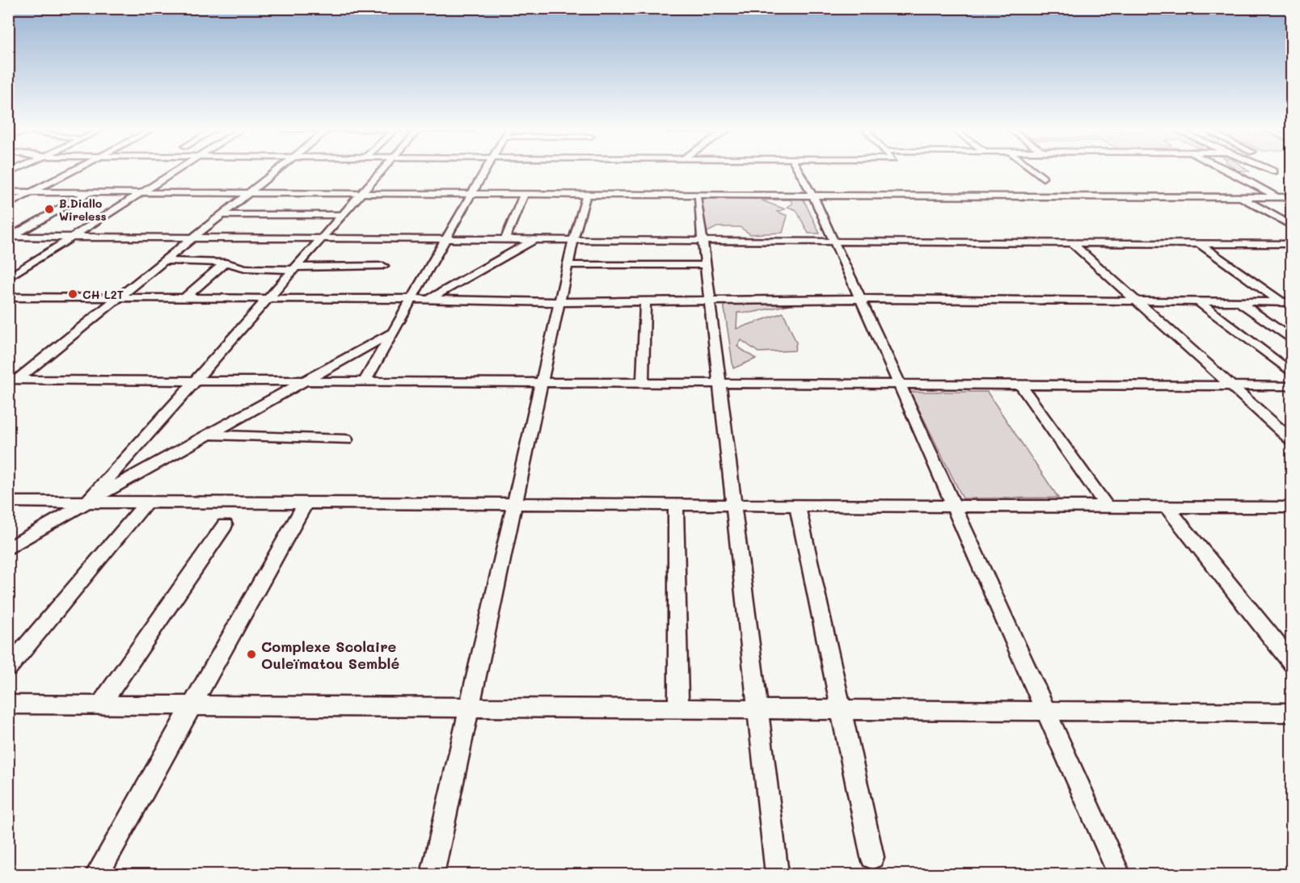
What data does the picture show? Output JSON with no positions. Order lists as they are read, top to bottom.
{
  "places": ["B.Diallo Wireless", "CH L2T", "Complexe Scolaire Ouleïmatou Semblé"]
}
